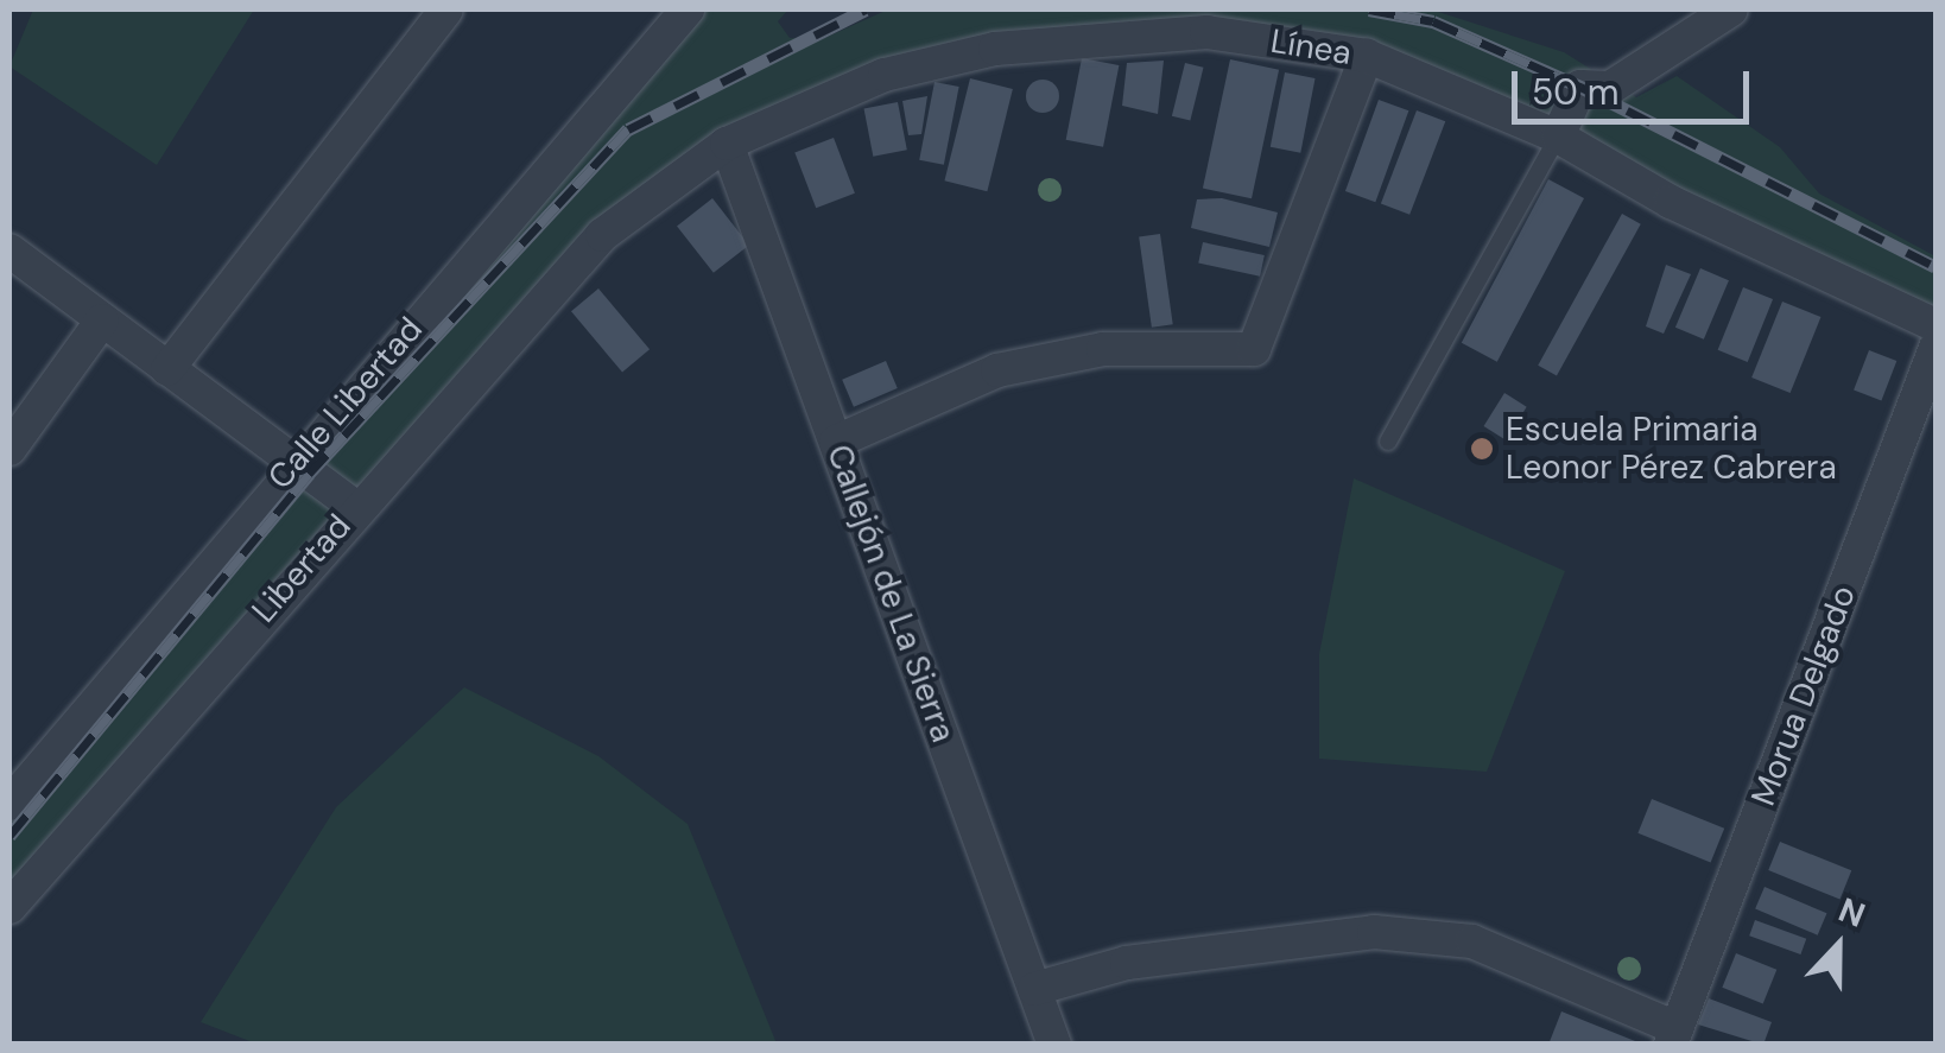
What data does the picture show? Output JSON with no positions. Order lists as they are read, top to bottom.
{
  "streets": {
    "street": [
      "Línea",
      "Calle Libertad",
      "Libertad",
      "Callejón de La Sierra",
      "Morua Delgado"
    ]
  },
  "crossings": [
    ["Línea", "Libertad"],
    ["Línea", "Callejón de La Sierra"]
  ],
  "places": ["Escuela Primaria Leonor Pérez Cabrera"],
  "scale_bar": "50 m",
  "north": "top"
}
